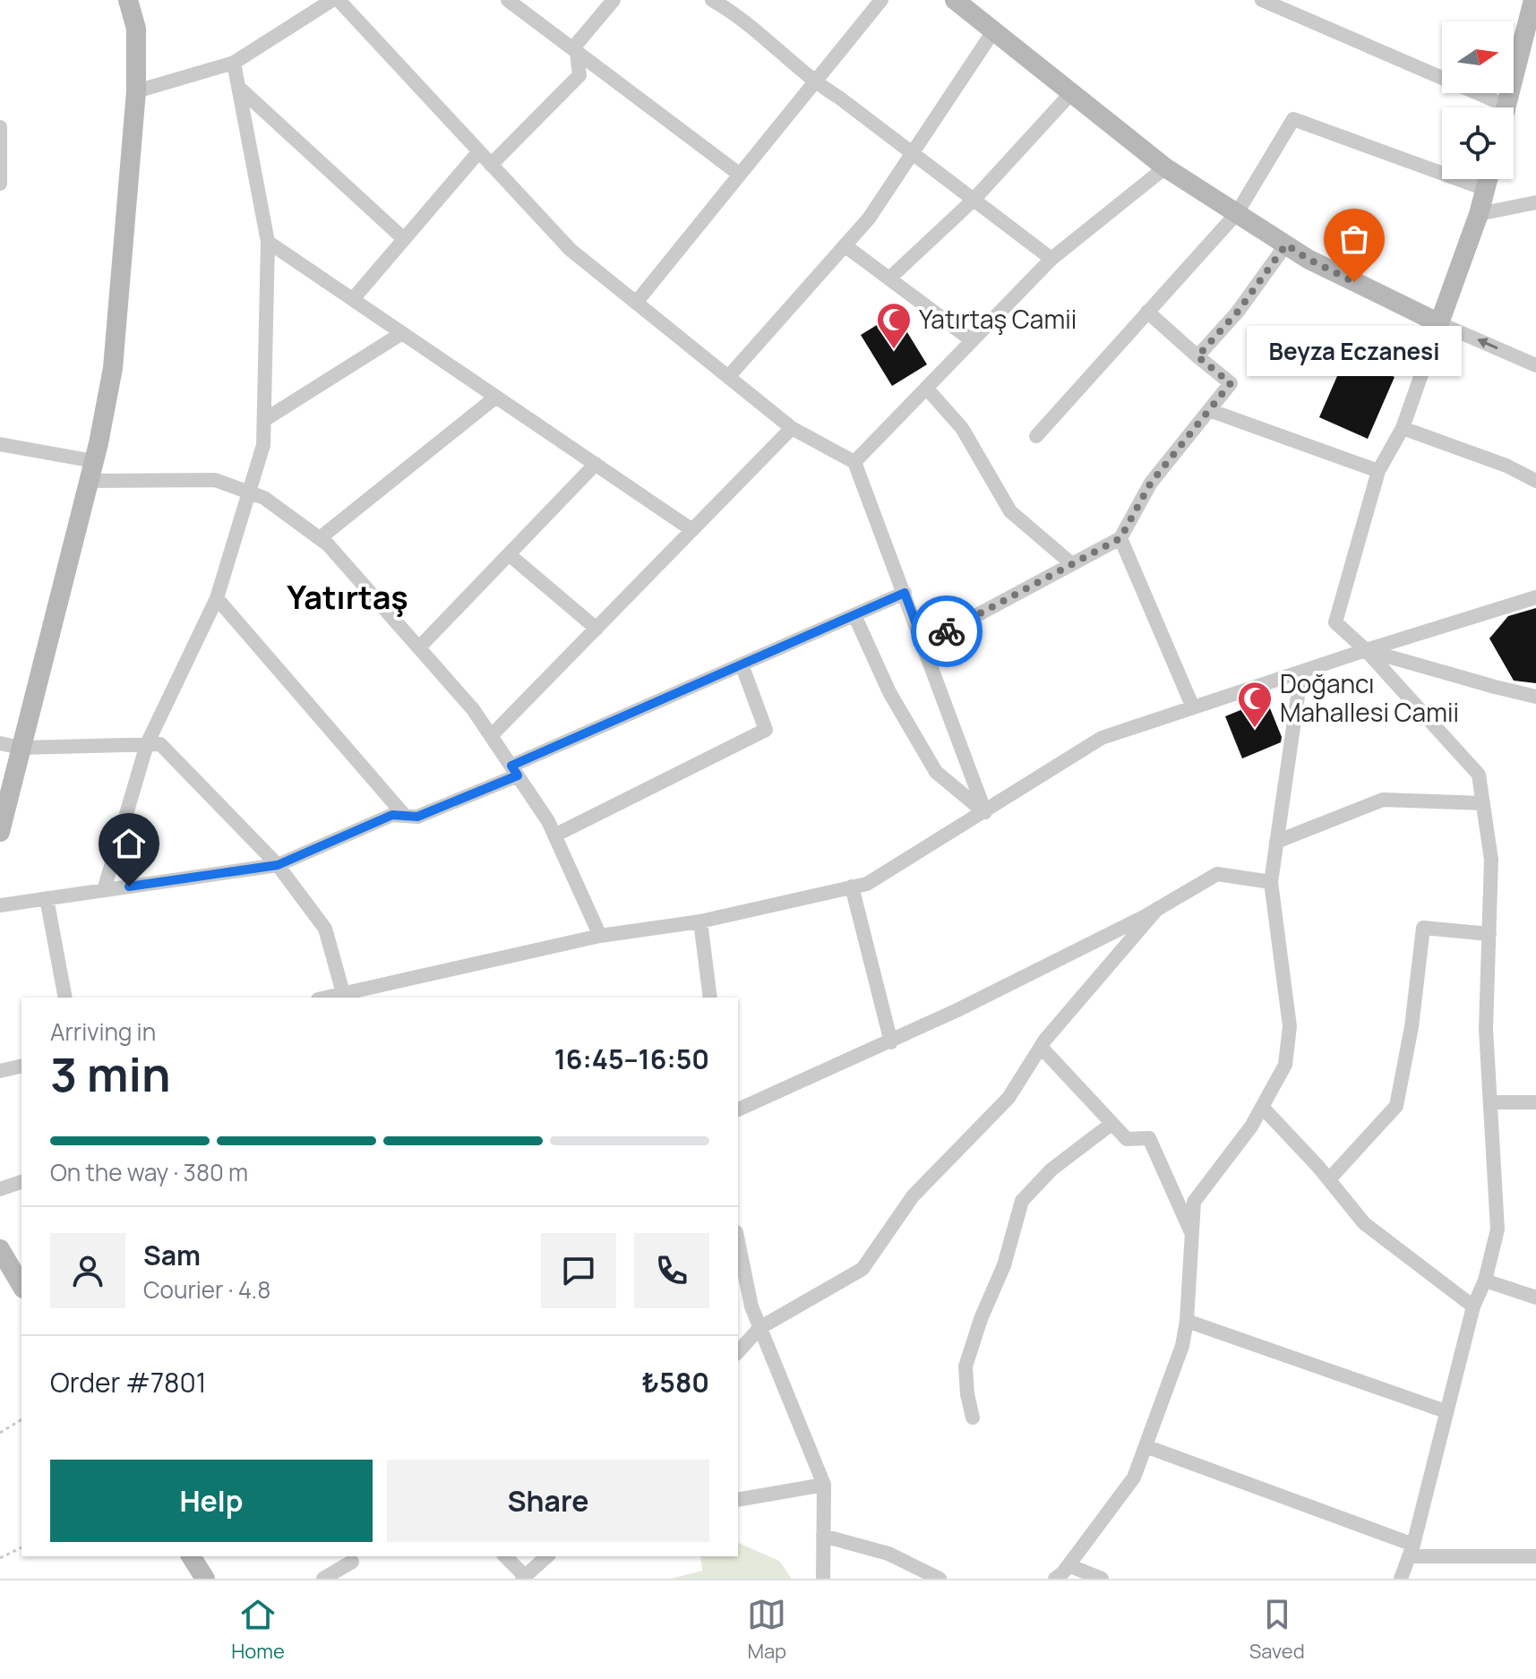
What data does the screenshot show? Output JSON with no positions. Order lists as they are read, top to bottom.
{
  "districts": ["Yatırtaş"],
  "places": {
    "other": ["Beyza Eczanesi"],
    "mosque": ["Yatırtaş Camii", "Doğancı Mahallesi Camii"]
  },
  "north": "right",
  "page": {
    "bubble": "Beyza Eczanesi",
    "heading": ["3 min", "Arriving in", "16:45–16:50"],
    "panel": [
      "Sam",
      "Courier · 4.8",
      "Order #7801",
      "₺580"
    ],
    "bar": "On the way · 380 m",
    "buttons": ["Help", "Share"],
    "tabs": ["Home", "Map", "Saved"]
  }
}
